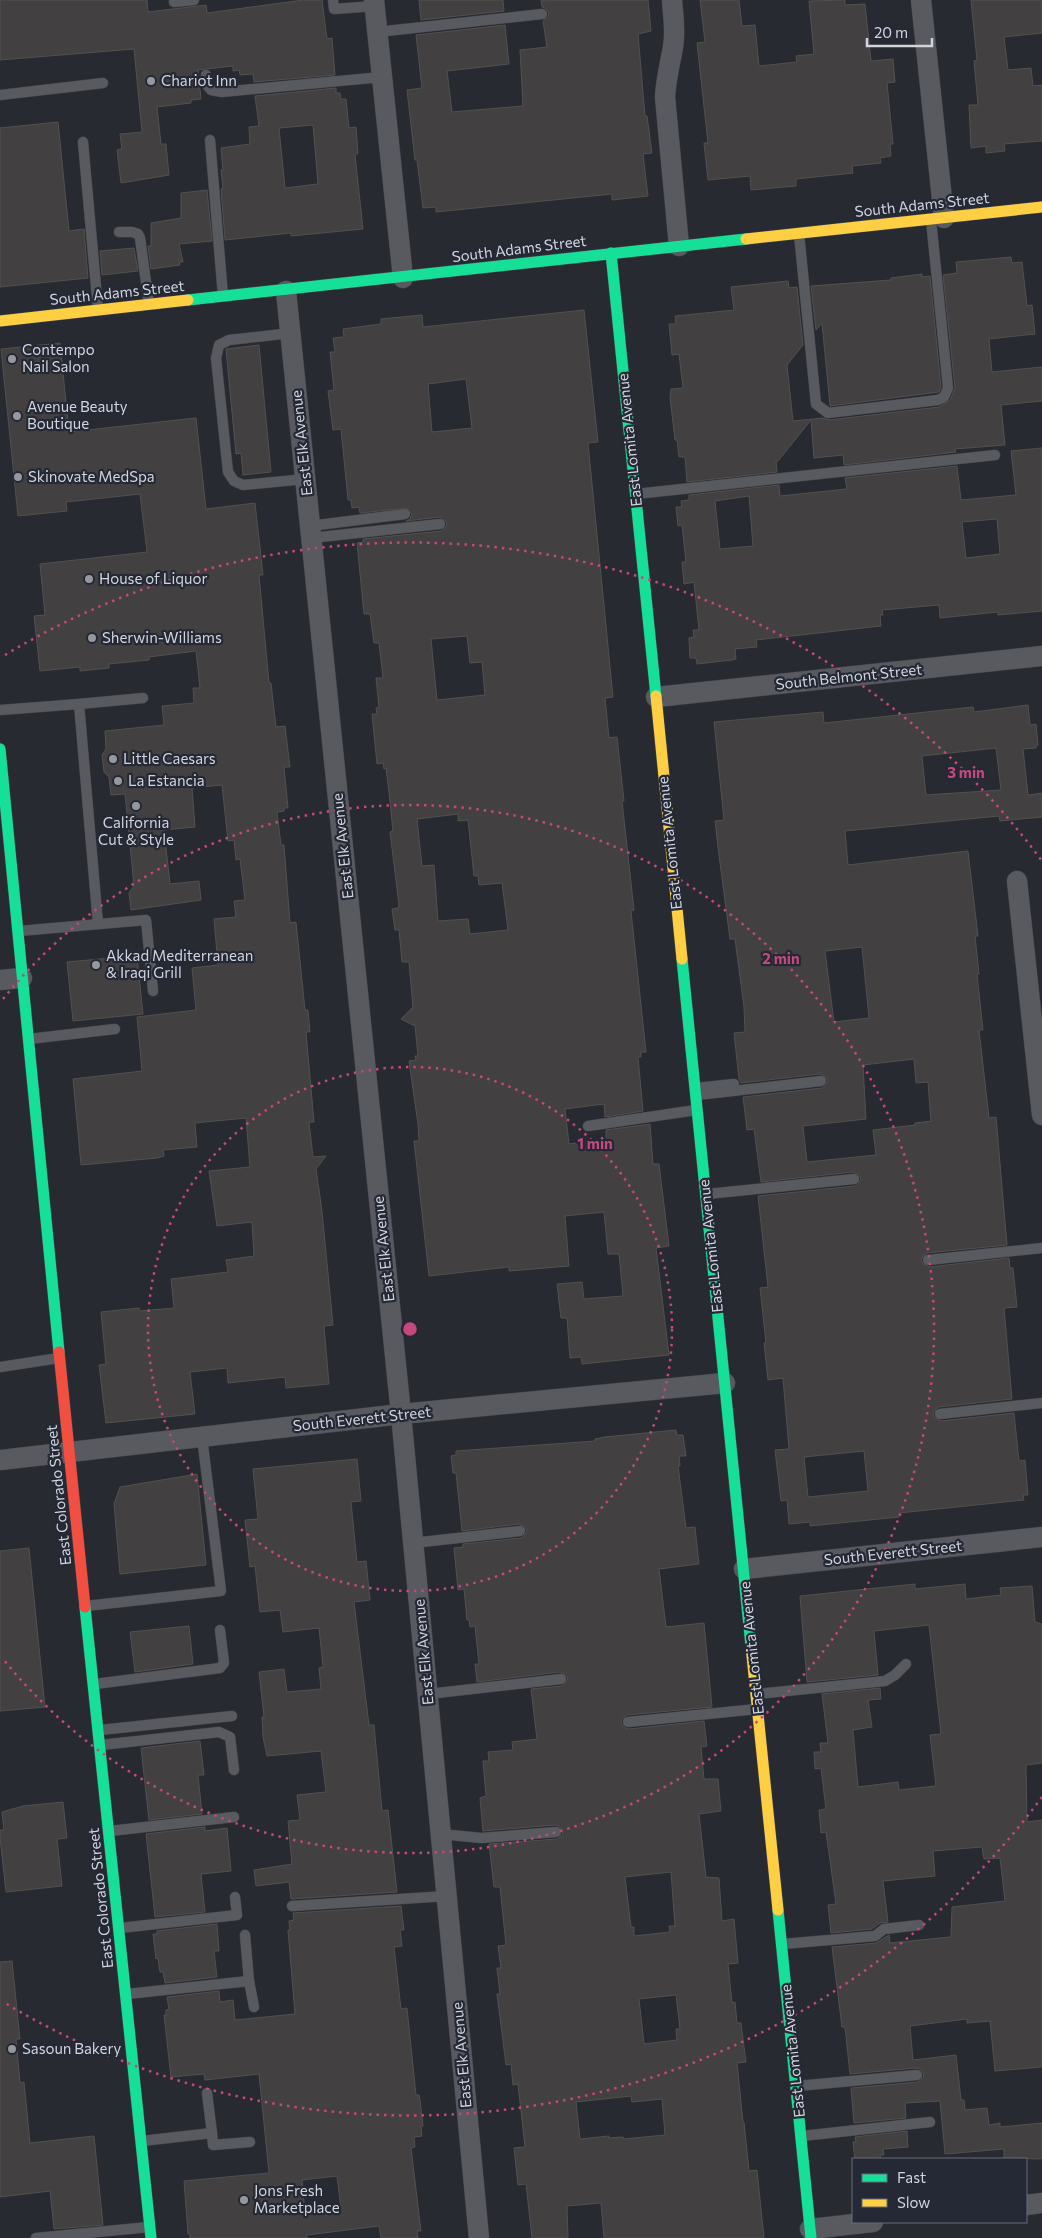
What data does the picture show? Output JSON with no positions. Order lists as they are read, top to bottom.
{
  "streets": {
    "street": [
      "South Adams Street",
      "East Lomita Avenue",
      "East Elk Avenue",
      "South Belmont Street",
      "South Everett Street",
      "East Colorado Street"
    ]
  },
  "crossings": [
    ["South Adams Street", "East Lomita Avenue"],
    ["South Adams Street", "East Elk Avenue"],
    ["East Lomita Avenue", "South Belmont Street"],
    ["East Lomita Avenue", "South Everett Street"],
    ["East Elk Avenue", "South Everett Street"],
    ["South Everett Street", "East Colorado Street"]
  ],
  "places": [
    "Chariot Inn",
    "Contempo Nail Salon",
    "Avenue Beauty Boutique",
    "Skinovate MedSpa",
    "House of Liquor",
    "Sherwin-Williams",
    "Little Caesars",
    "La Estancia",
    "California Cut & Style",
    "Akkad Mediterranean & Iraqi Grill",
    "Sasoun Bakery",
    "Jons Fresh Marketplace"
  ],
  "legend": ["Fast", "Slow"],
  "scale_bar": "20 m",
  "rings": ["3 min", "2 min", "1 min"]
}
